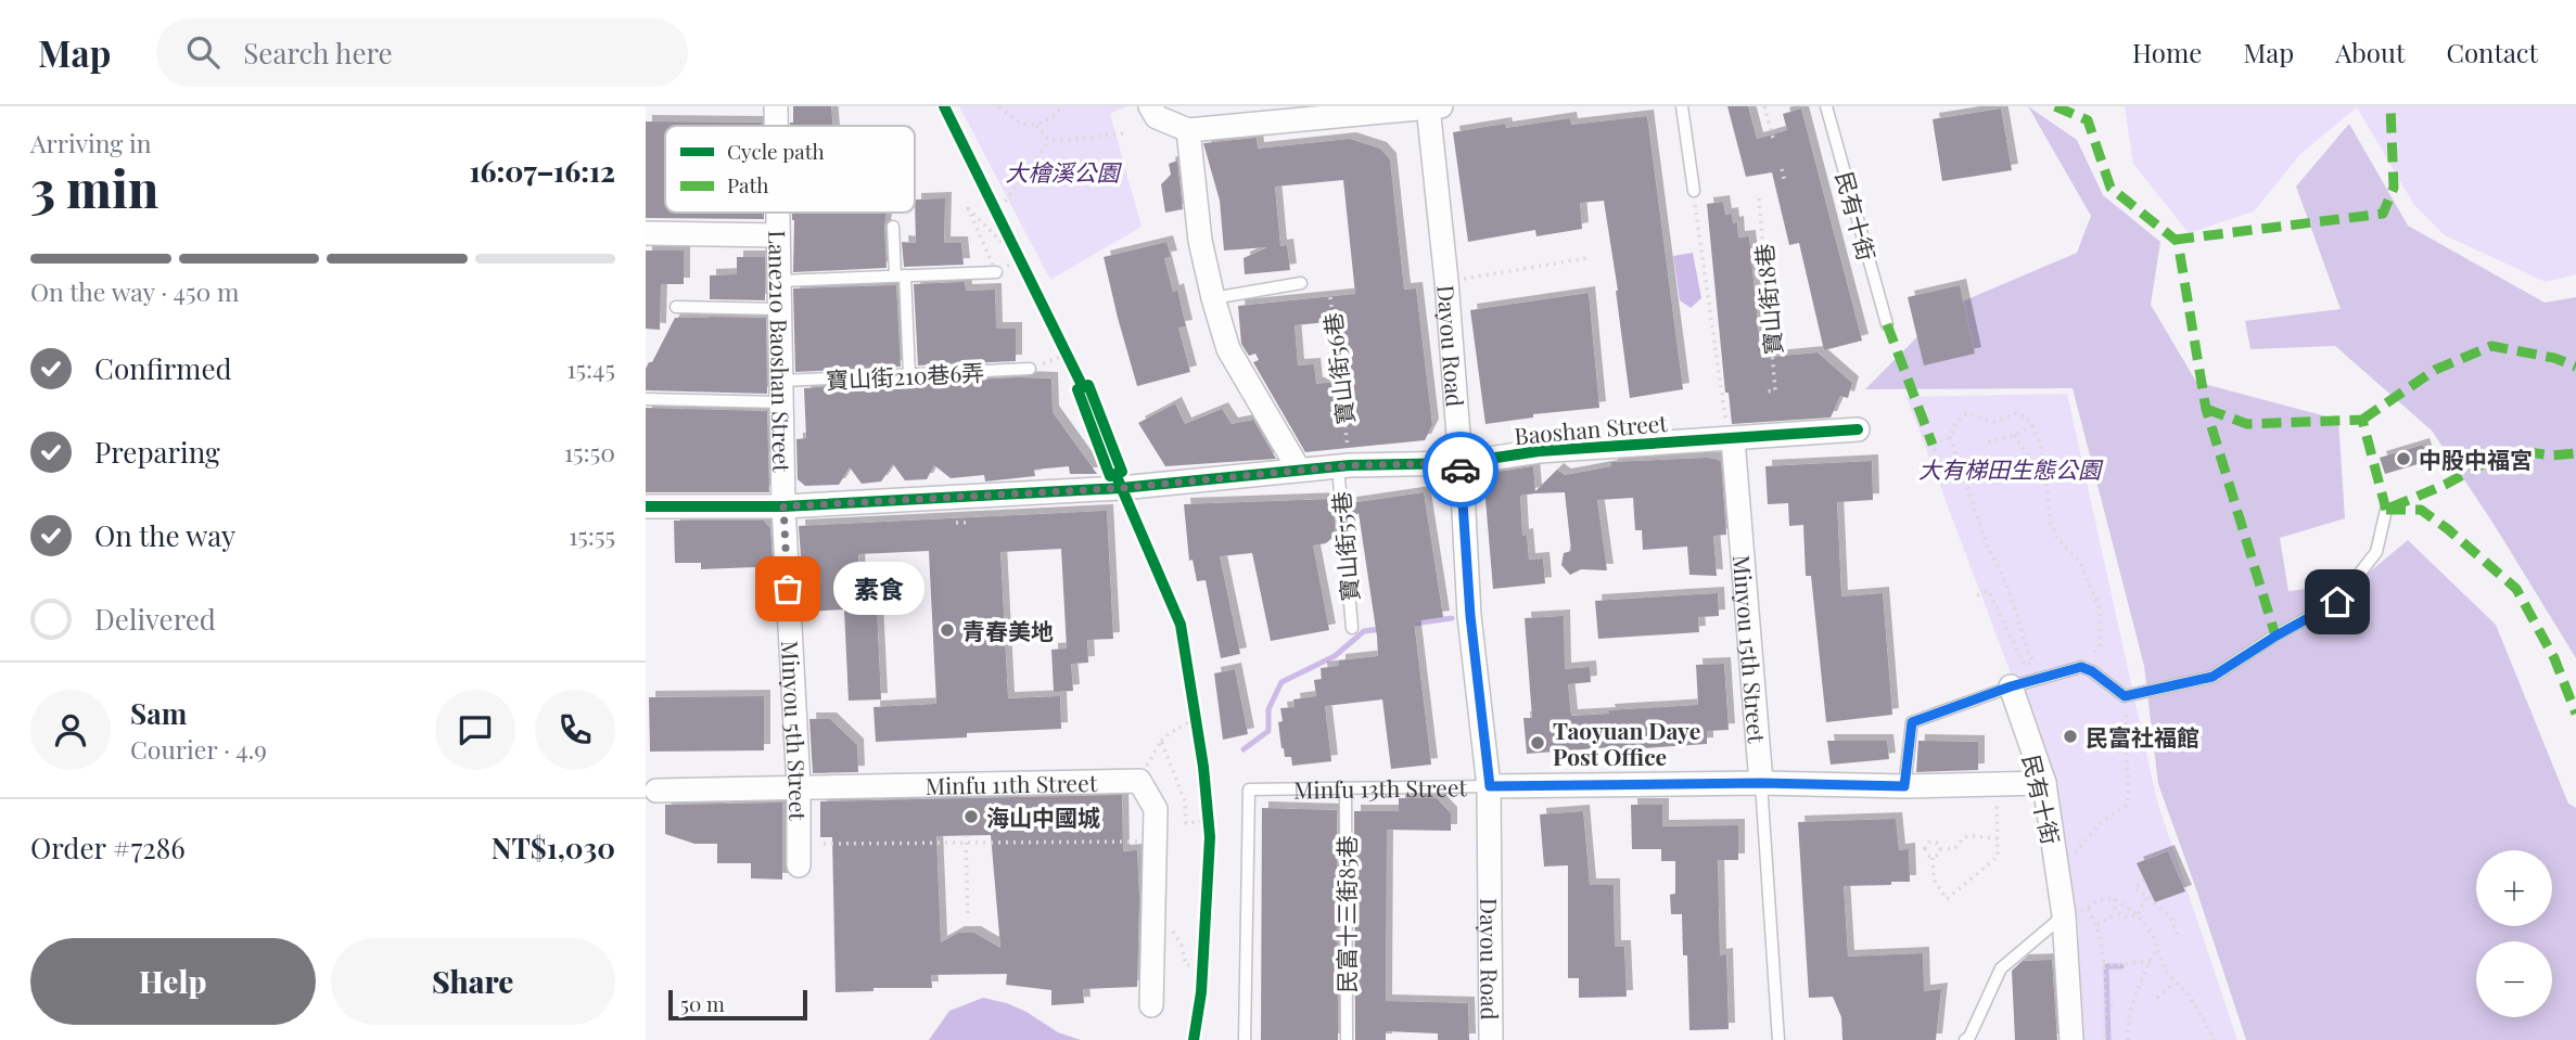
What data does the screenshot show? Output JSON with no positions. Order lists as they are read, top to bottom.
{
  "streets": {
    "street": [
      "民有十街",
      "Dayou Road",
      "Lane210 Baoshan Street",
      "Baoshan Street",
      "Minyou 15th Street",
      "Minyou 5th Street",
      "Minfu 11th Street",
      "Minfu 13th Street"
    ],
    "lane": ["寶山街210巷6弄", "寶山街55巷", "民富十三街85巷"],
    "path": ["寶山街18巷", "寶山街56巷"]
  },
  "crossings": [
    ["民有十街", "Minfu 13th Street"],
    ["Dayou Road", "Baoshan Street"],
    ["Dayou Road", "Minfu 13th Street"],
    ["Lane210 Baoshan Street", "寶山街210巷6弄"],
    ["Lane210 Baoshan Street", "Baoshan Street"],
    ["Lane210 Baoshan Street", "Minyou 5th Street"],
    ["Baoshan Street", "寶山街55巷"],
    ["Baoshan Street", "Minyou 15th Street"],
    ["Baoshan Street", "Minyou 5th Street"],
    ["Minyou 15th Street", "Minfu 13th Street"],
    ["Minyou 5th Street", "Minfu 11th Street"],
    ["Minfu 13th Street", "民富十三街85巷"]
  ],
  "parks": ["大檜溪公園", "大有梯田生態公園"],
  "places": [
    "中股中福宮",
    "素食",
    "青春美地",
    "民富社福館",
    "Taoyuan Daye Post Office",
    "海山中國城"
  ],
  "legend": ["Cycle path", "Path"],
  "scale_bar": "50 m",
  "page": {
    "header": "Map",
    "search": "Search here",
    "nav": [
      "Home",
      "Map",
      "About",
      "Contact"
    ],
    "heading": ["3 min", "Arriving in", "16:07–16:12"],
    "panel": [
      "Sam",
      "Courier · 4.9",
      "Order #7286",
      "NT$1,030"
    ],
    "bar": "On the way · 450 m",
    "list": [
      ["Confirmed", "15:45"],
      ["Preparing", "15:50"],
      ["On the way", "15:55"],
      "Delivered"
    ],
    "bubble": "素食",
    "map_buttons": ["+", "−"],
    "buttons": ["Help", "Share"],
    "scale": "50 m"
  }
}
